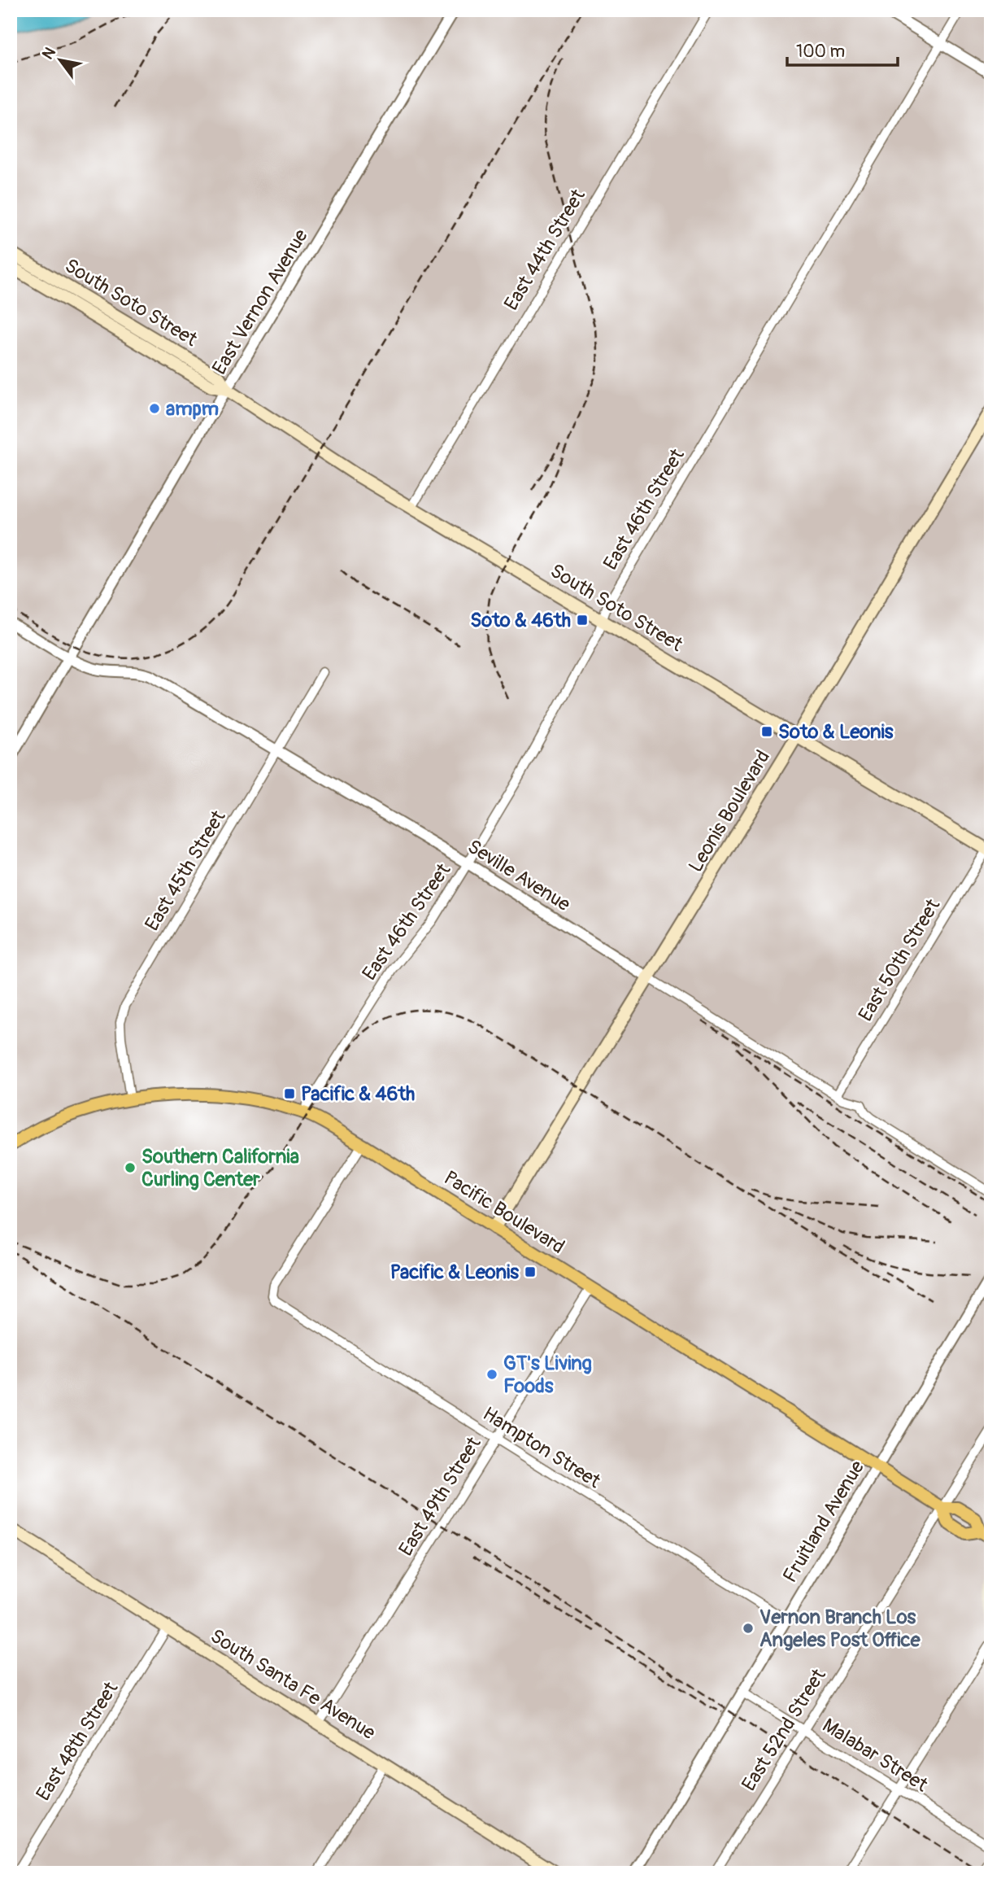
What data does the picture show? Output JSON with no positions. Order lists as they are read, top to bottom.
{
  "streets": {
    "main road": [
      "South Soto Street",
      "Leonis Boulevard",
      "Pacific Boulevard",
      "South Santa Fe Avenue"
    ],
    "street": [
      "East 44th Street",
      "East Vernon Avenue",
      "East 46th Street",
      "East 45th Street",
      "Seville Avenue",
      "East 50th Street",
      "Hampton Street",
      "East 49th Street",
      "Fruitland Avenue",
      "East 52nd Street",
      "East 48th Street",
      "Malabar Street"
    ]
  },
  "crossings": [
    ["East 44th Street", "South Soto Street"],
    ["East Vernon Avenue", "South Soto Street"],
    ["East Vernon Avenue", "Seville Avenue"],
    ["South Soto Street", "East 46th Street"],
    ["South Soto Street", "Leonis Boulevard"],
    ["South Soto Street", "East 50th Street"],
    ["East 46th Street", "Seville Avenue"],
    ["East 46th Street", "Pacific Boulevard"],
    ["Leonis Boulevard", "Seville Avenue"],
    ["Leonis Boulevard", "Pacific Boulevard"],
    ["East 45th Street", "Seville Avenue"],
    ["East 45th Street", "Pacific Boulevard"],
    ["Seville Avenue", "East 50th Street"],
    ["Pacific Boulevard", "Hampton Street"],
    ["Pacific Boulevard", "East 49th Street"],
    ["Pacific Boulevard", "Fruitland Avenue"],
    ["Pacific Boulevard", "East 52nd Street"],
    ["Hampton Street", "East 49th Street"],
    ["Hampton Street", "Fruitland Avenue"],
    ["East 49th Street", "South Santa Fe Avenue"],
    ["Fruitland Avenue", "Malabar Street"],
    ["South Santa Fe Avenue", "East 48th Street"],
    ["East 52nd Street", "Malabar Street"]
  ],
  "places": {
    "other": [
      "ampm",
      "Southern California Curling Center",
      "GT's Living Foods",
      "Vernon Branch Los Angeles Post Office"
    ],
    "transit": [
      "Soto & 46th",
      "Soto & Leonis",
      "Pacific & 46th",
      "Pacific & Leonis"
    ]
  },
  "scale_bar": "100 m",
  "north": "top left"
}
